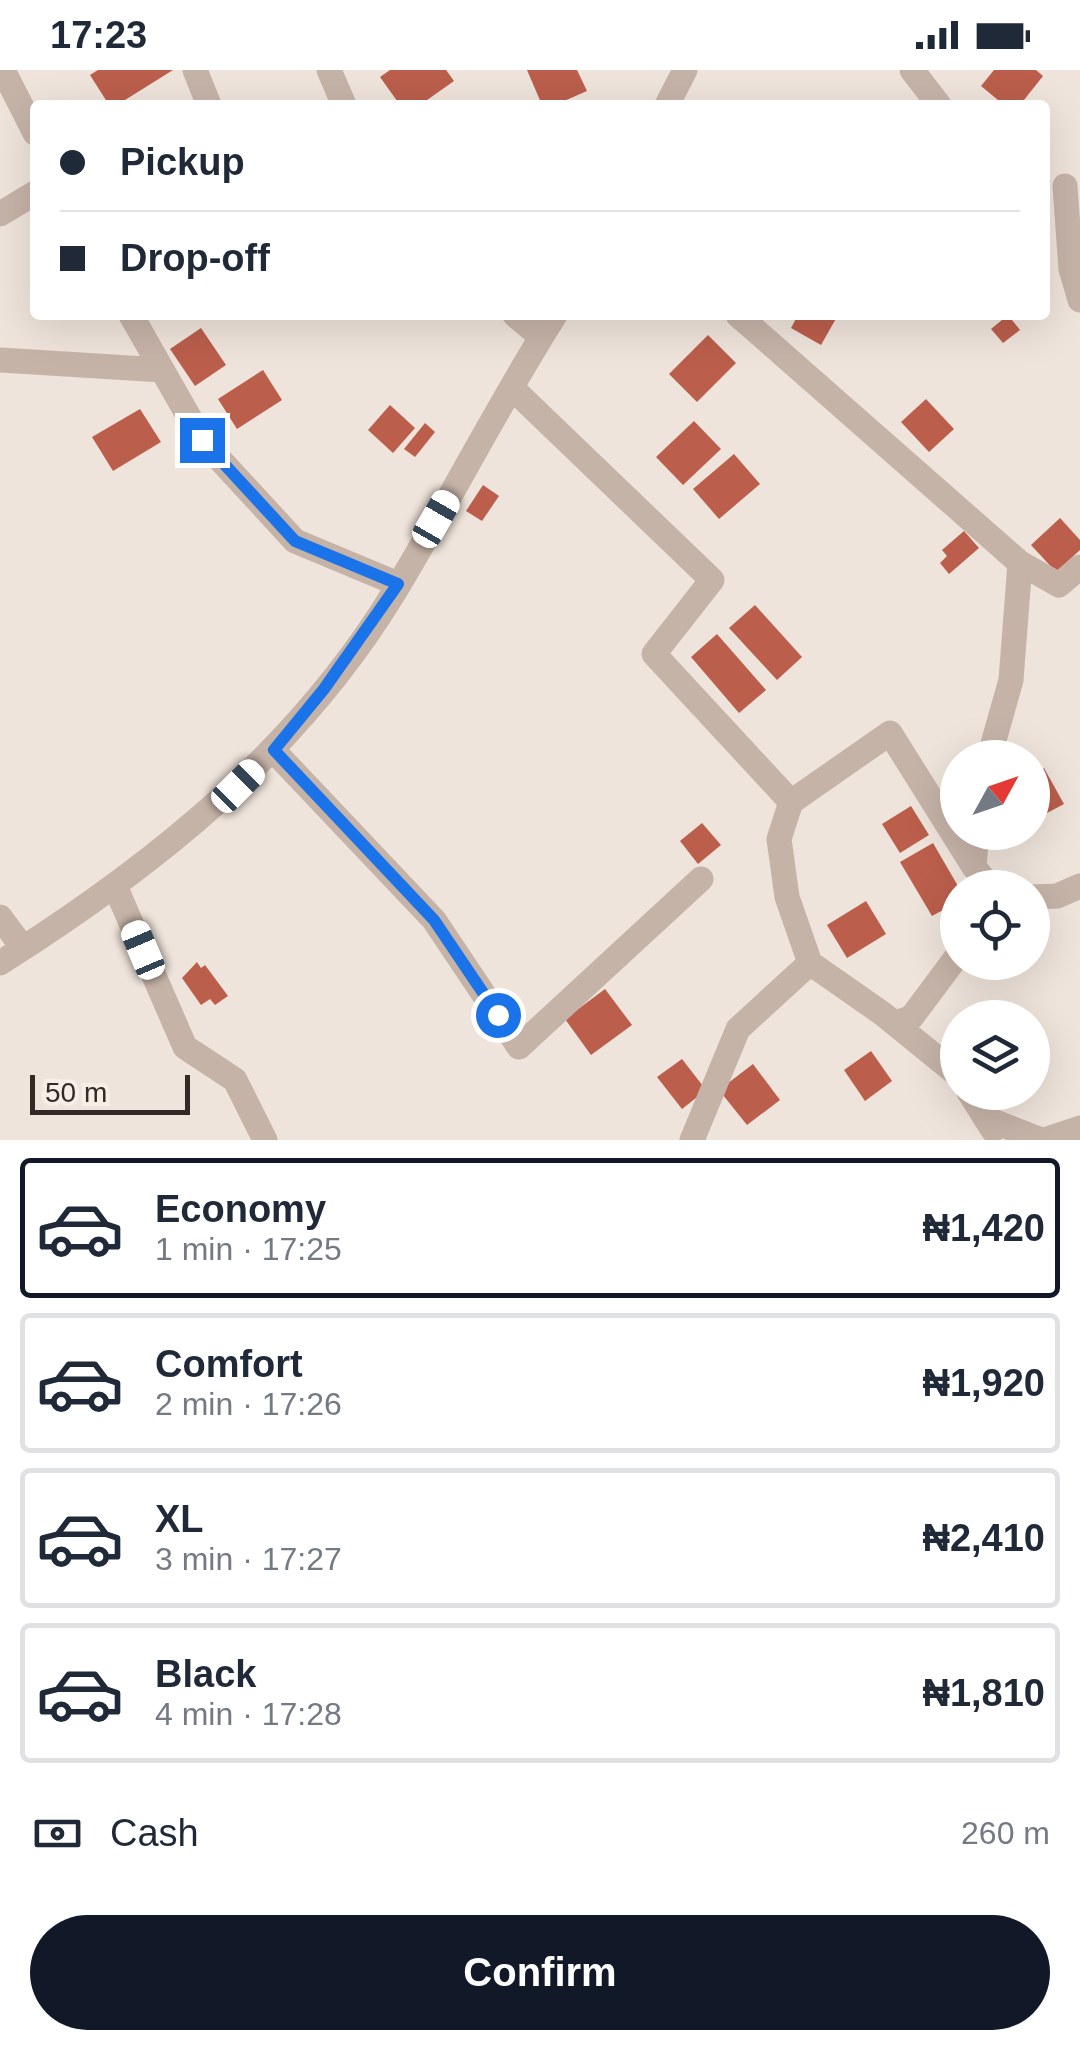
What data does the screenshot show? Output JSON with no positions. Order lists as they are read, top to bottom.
{
  "scale_bar": "50 m",
  "north": "top right",
  "page": {
    "status": "17:23",
    "banner": ["Pickup", "Drop-off"],
    "scale": "50 m",
    "list": [
      {
        "name": "Economy",
        "note": "1 min · 17:25",
        "value": "₦1,420"
      },
      {
        "name": "Comfort",
        "note": "2 min · 17:26",
        "value": "₦1,920"
      },
      {
        "name": "XL",
        "note": "3 min · 17:27",
        "value": "₦2,410"
      },
      {
        "name": "Black",
        "note": "4 min · 17:28",
        "value": "₦1,810"
      }
    ],
    "pay": ["Cash", "260 m"],
    "buttons": "Confirm"
  }
}
